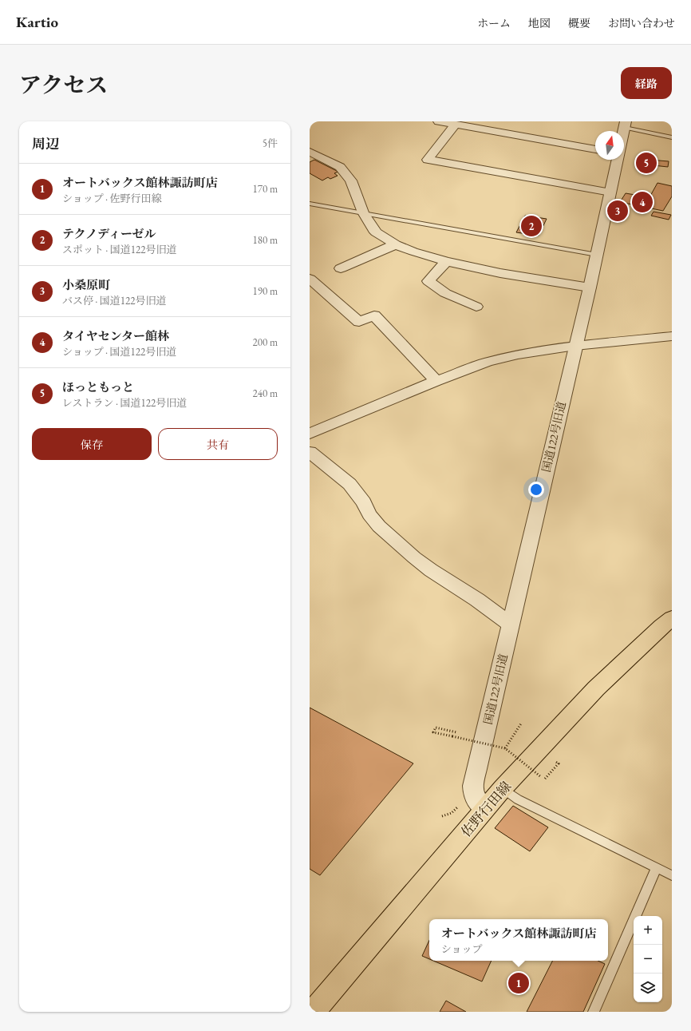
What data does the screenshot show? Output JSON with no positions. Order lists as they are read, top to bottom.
{
  "streets": {
    "main road": ["佐野行田線"],
    "street": ["国道122号旧道"]
  },
  "crossings": [
    ["国道122号旧道", "佐野行田線"]
  ],
  "north": "top",
  "page": {
    "header": "Kartio",
    "nav": [
      "ホーム",
      "地図",
      "概要",
      "お問い合わせ"
    ],
    "title": "アクセス",
    "buttons": [
      "経路",
      ["保存", "共有"]
    ],
    "heading": ["周辺", "5件"],
    "pins": [
      "5",
      "4",
      "3",
      "2",
      "1"
    ],
    "list": [
      {
        "mark": "1",
        "name": "オートバックス館林諏訪町店",
        "note": "ショップ · 佐野行田線",
        "value": "170 m"
      },
      {
        "mark": "2",
        "name": "テクノディーゼル",
        "note": "スポット · 国道122号旧道",
        "value": "180 m"
      },
      {
        "mark": "3",
        "name": "小桑原町",
        "note": "バス停 · 国道122号旧道",
        "value": "190 m"
      },
      {
        "mark": "4",
        "name": "タイヤセンター館林",
        "note": "ショップ · 国道122号旧道",
        "value": "200 m"
      },
      {
        "mark": "5",
        "name": "ほっともっと",
        "note": "レストラン · 国道122号旧道",
        "value": "240 m"
      }
    ],
    "map_buttons": ["+", "−"],
    "popup": ["オートバックス館林諏訪町店", "ショップ"]
  }
}
